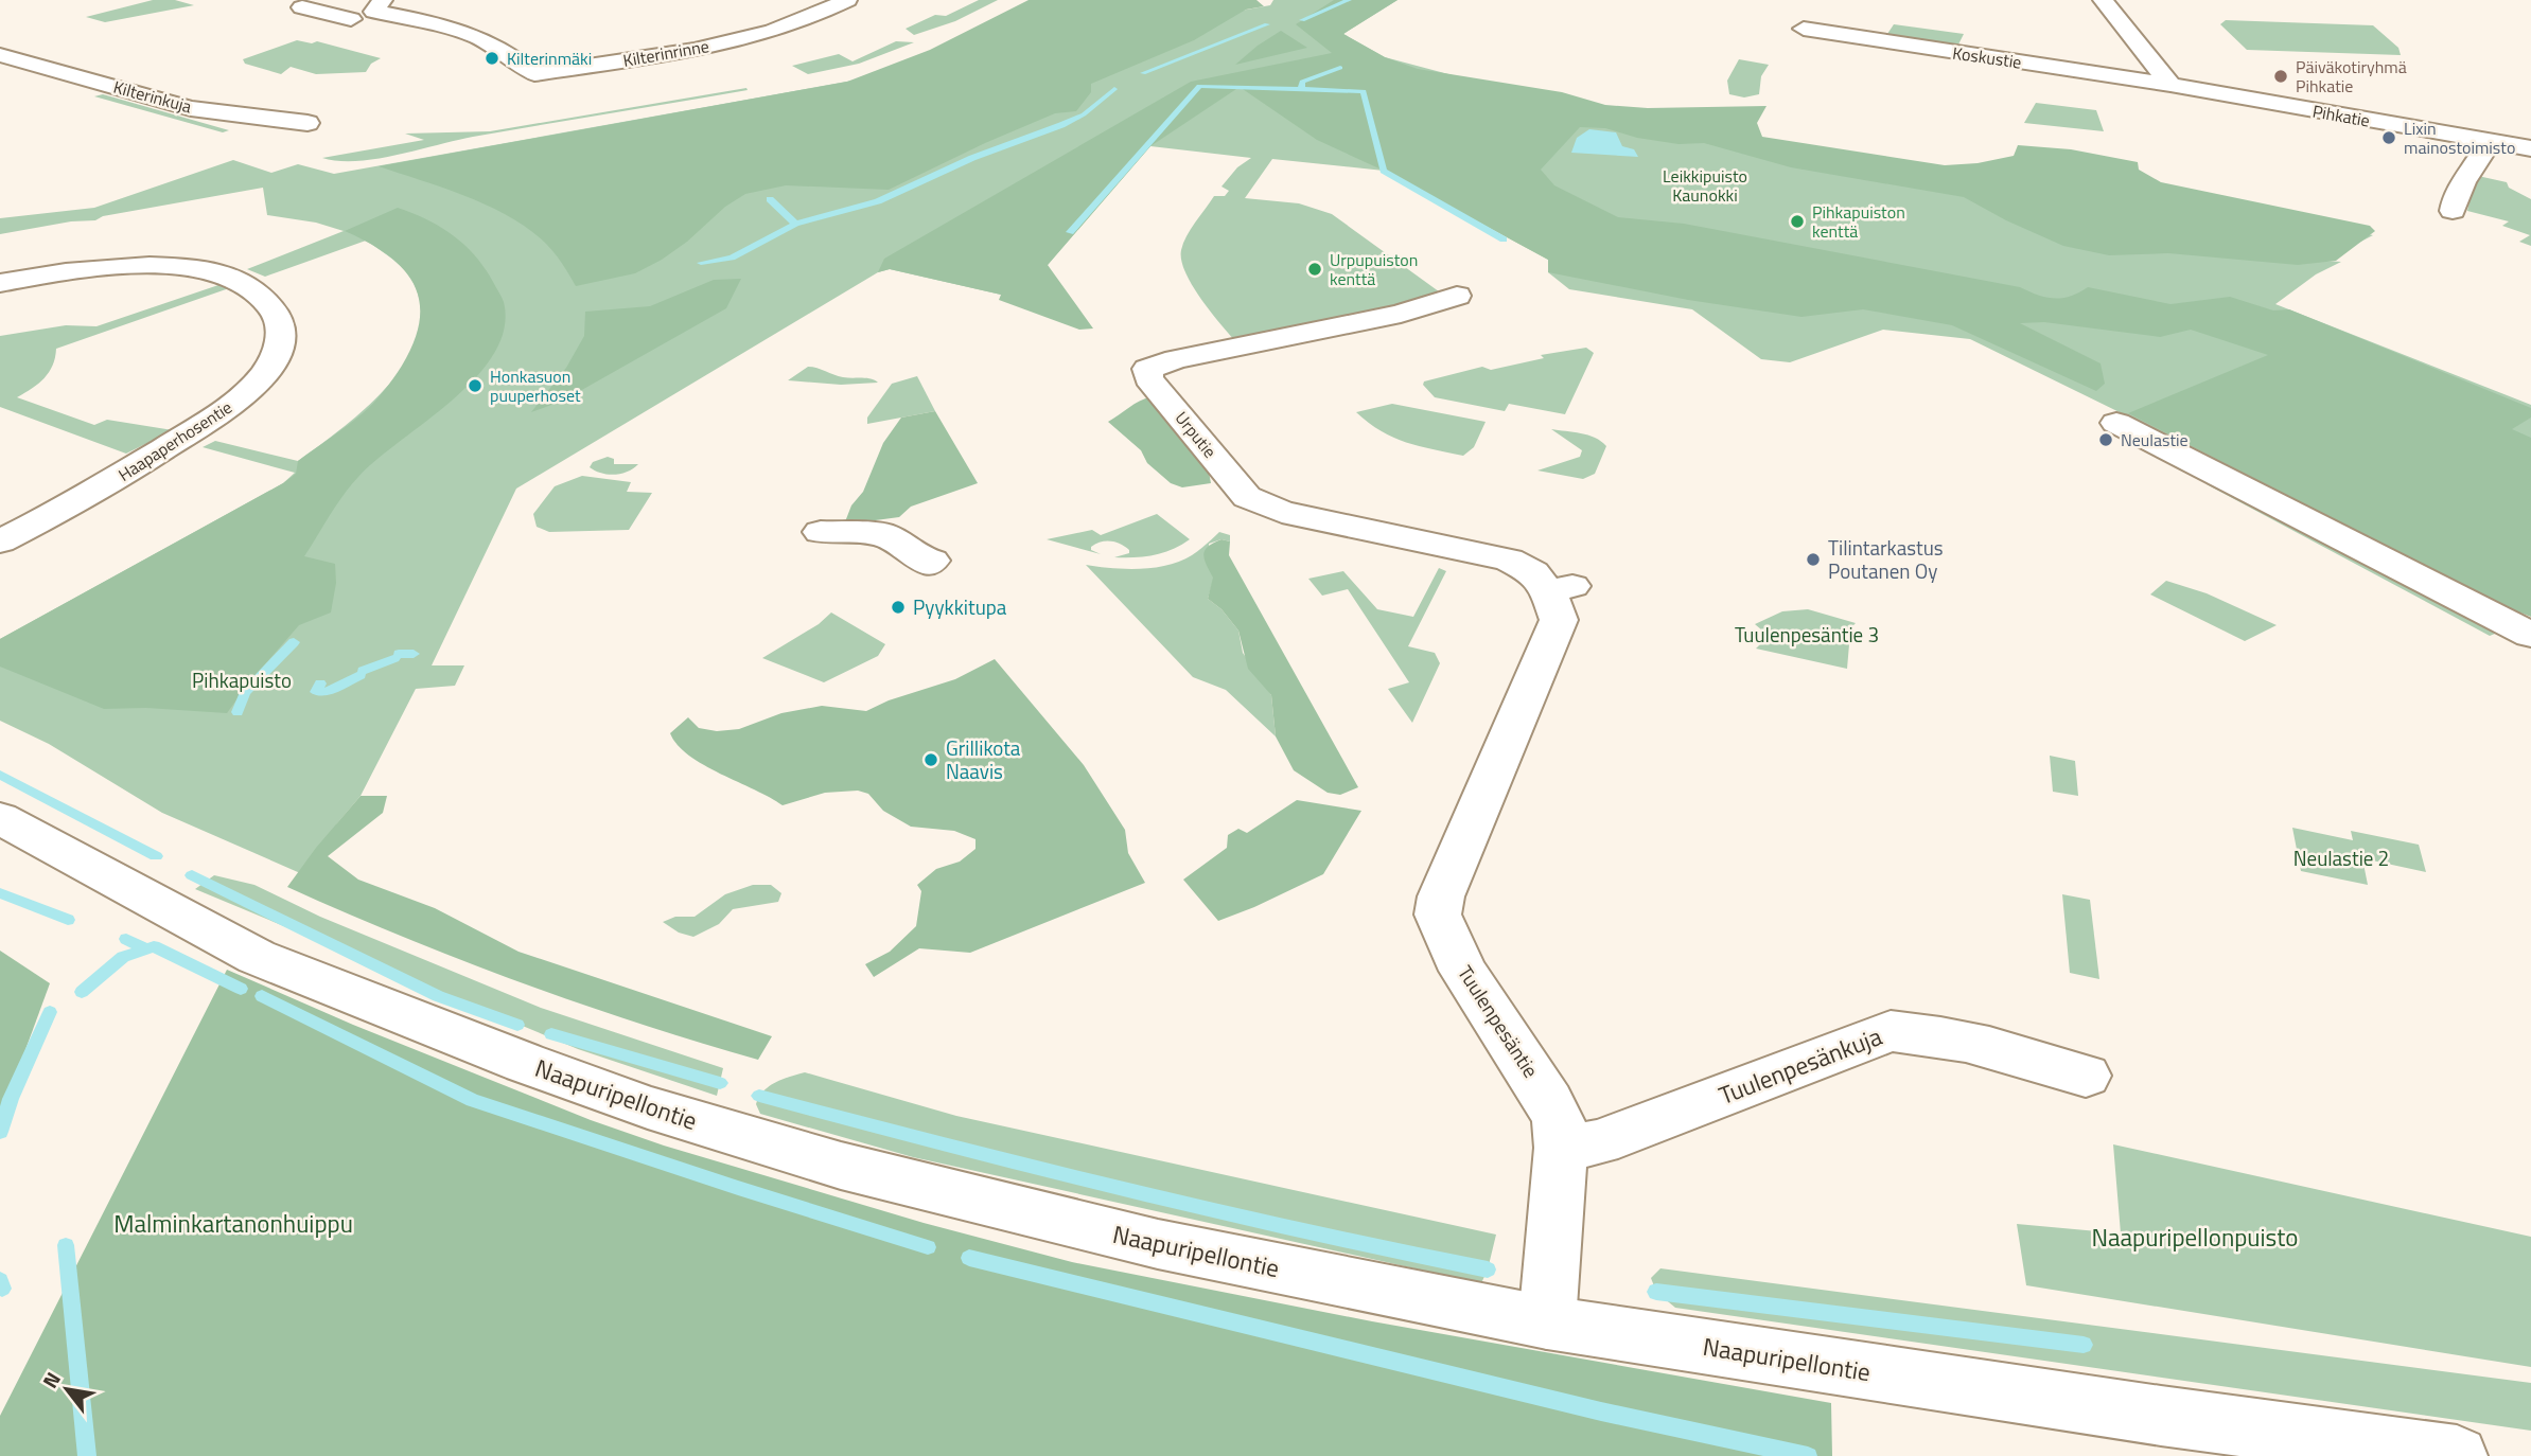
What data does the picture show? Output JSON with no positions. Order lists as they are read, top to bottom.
{
  "streets": {
    "street": [
      "Kilterinrinne",
      "Koskustie",
      "Kilterinkuja",
      "Pihkatie",
      "Urputie",
      "Haapaperhosentie",
      "Tuulenpesäntie",
      "Tuulenpesänkuja",
      "Naapuripellontie"
    ]
  },
  "crossings": [
    ["Koskustie", "Pihkatie"],
    ["Urputie", "Tuulenpesäntie"],
    ["Tuulenpesäntie", "Tuulenpesänkuja"],
    ["Tuulenpesäntie", "Naapuripellontie"]
  ],
  "parks": [
    "Leikkipuisto Kaunokki",
    "Tuulenpesäntie 3",
    "Pihkapuisto",
    "Neulastie 2",
    "Malminkartanonhuippu",
    "Naapuripellonpuisto"
  ],
  "places": [
    "Kilterinmäki",
    "Päiväkotiryhmä Pihkatie",
    "Lixin mainostoimisto",
    "Pihkapuiston kenttä",
    "Urpupuiston kenttä",
    "Honkasuon puuperhoset",
    "Neulastie",
    "Tilintarkastus Poutanen Oy",
    "Pyykkitupa",
    "Grillikota Naavis"
  ],
  "north": "top left"
}
